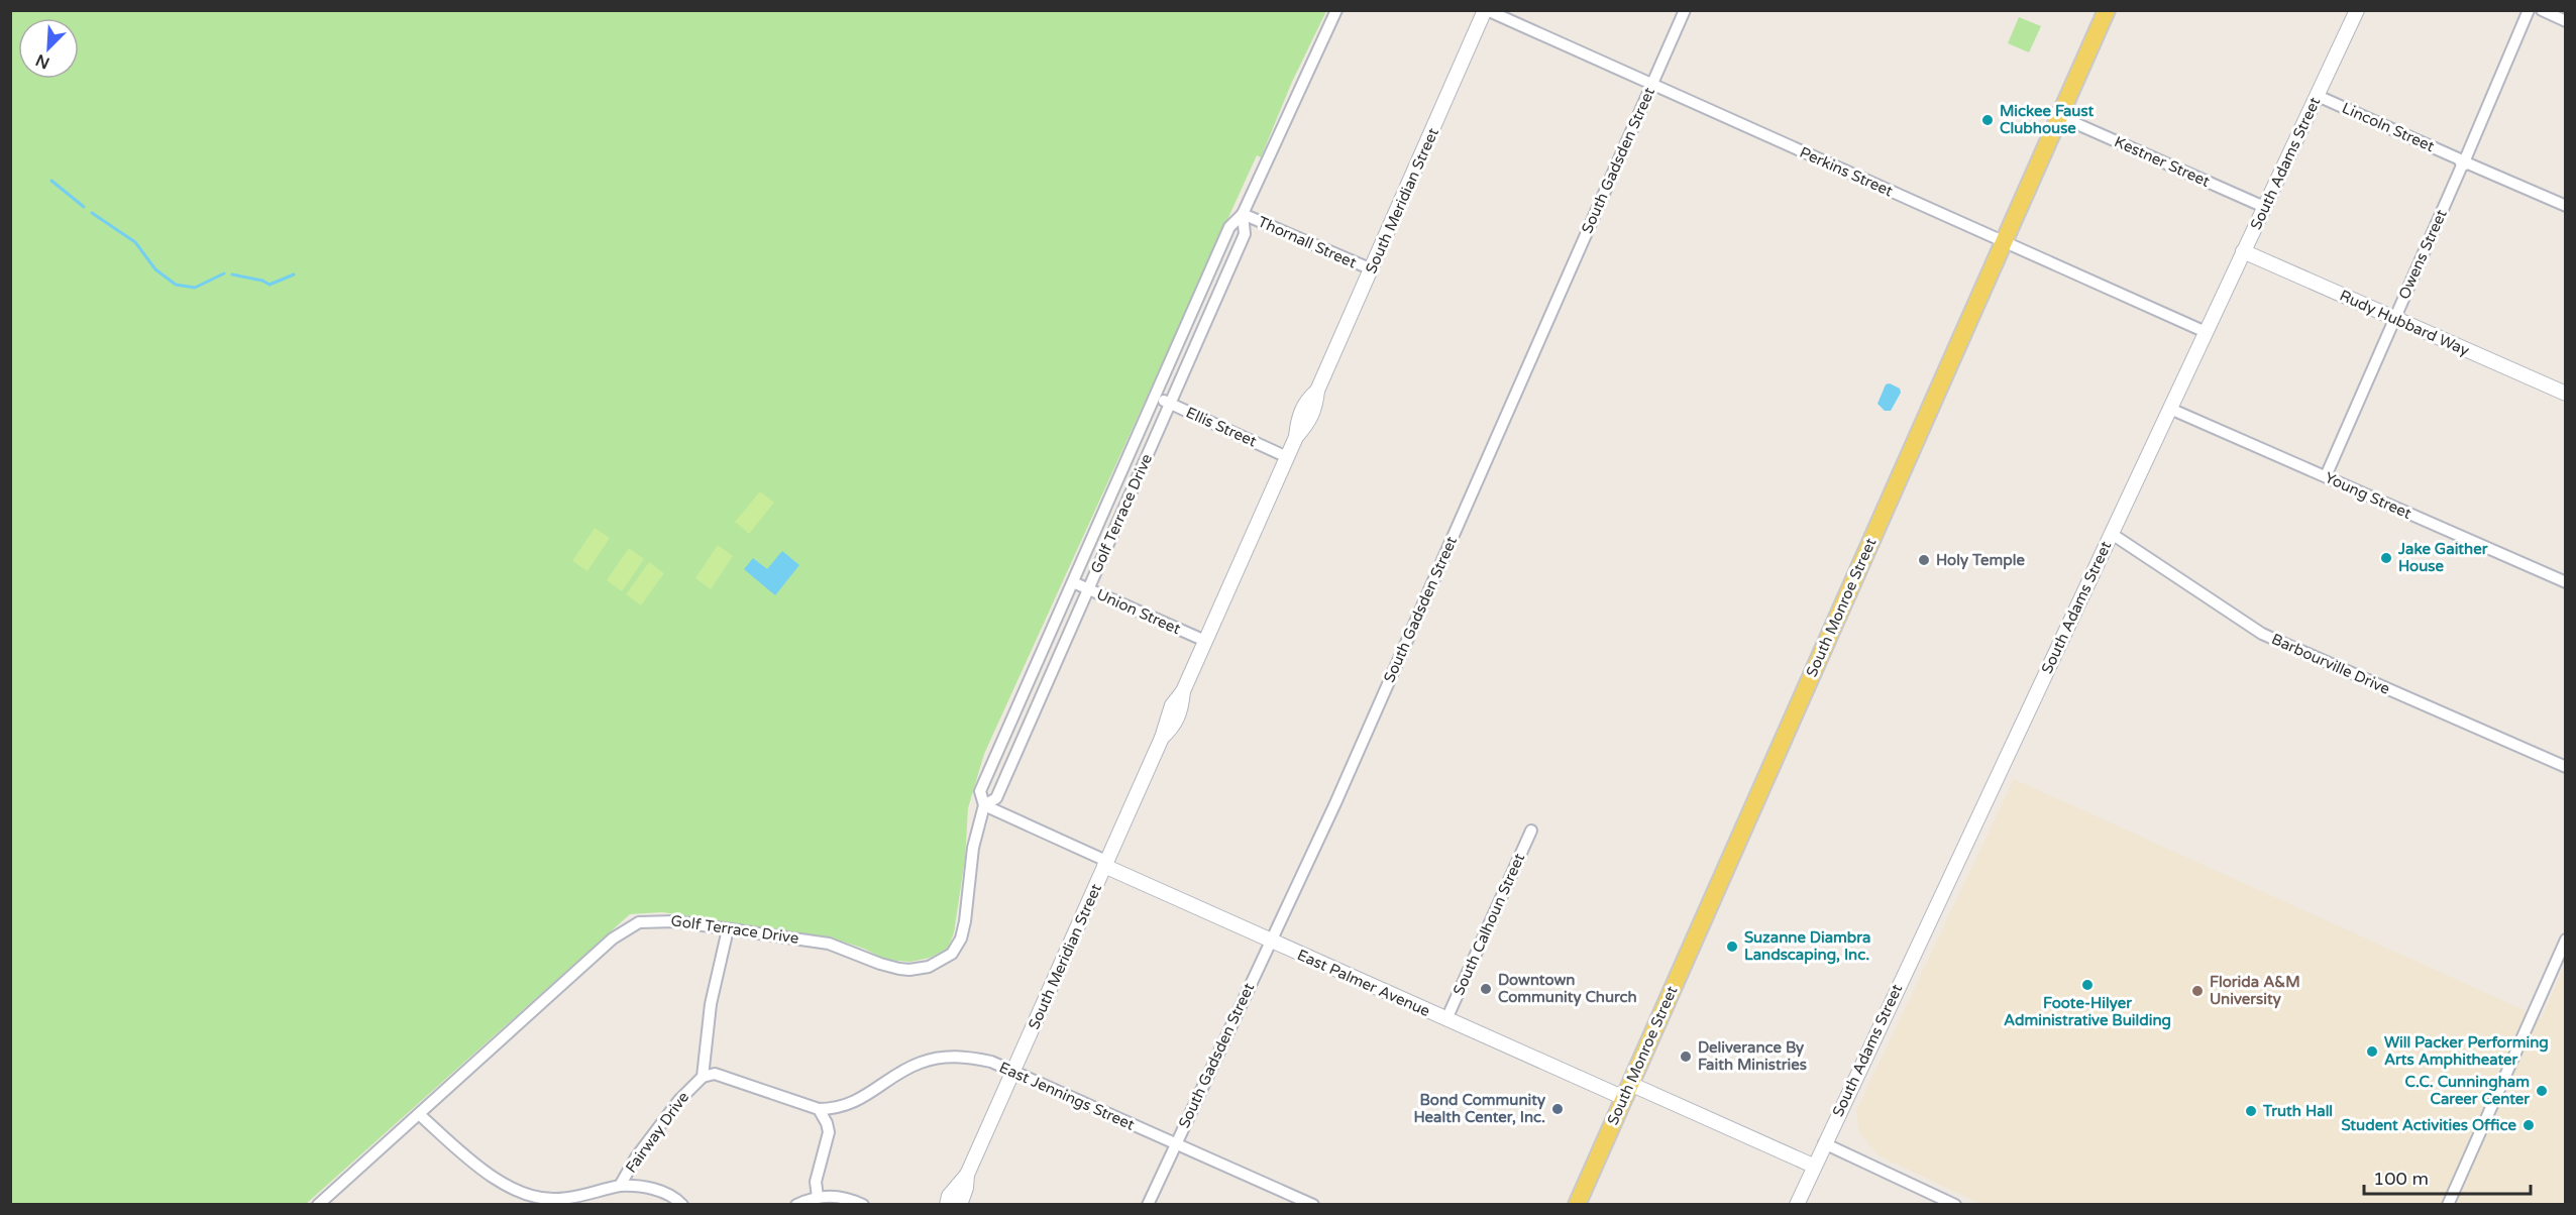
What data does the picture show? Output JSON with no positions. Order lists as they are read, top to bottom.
{
  "streets": {
    "main road": ["South Monroe Street"],
    "street": [
      "Lincoln Street",
      "South Gadsden Street",
      "Kestner Street",
      "South Adams Street",
      "Perkins Street",
      "South Meridian Street",
      "Thornall Street",
      "Owens Street",
      "Rudy Hubbard Way",
      "Ellis Street",
      "Young Street",
      "Golf Terrace Drive",
      "Union Street",
      "Barbourville Drive",
      "South Calhoun Street",
      "East Palmer Avenue",
      "East Jennings Street",
      "Fairway Drive"
    ]
  },
  "crossings": [
    ["Lincoln Street", "South Adams Street"],
    ["Lincoln Street", "Owens Street"],
    ["South Gadsden Street", "Perkins Street"],
    ["South Gadsden Street", "East Palmer Avenue"],
    ["South Gadsden Street", "East Jennings Street"],
    ["Kestner Street", "South Adams Street"],
    ["Kestner Street", "South Monroe Street"],
    ["South Adams Street", "Perkins Street"],
    ["South Adams Street", "Rudy Hubbard Way"],
    ["South Adams Street", "Young Street"],
    ["South Adams Street", "Barbourville Drive"],
    ["South Adams Street", "East Palmer Avenue"],
    ["Perkins Street", "South Meridian Street"],
    ["Perkins Street", "South Monroe Street"],
    ["South Meridian Street", "Thornall Street"],
    ["South Meridian Street", "Ellis Street"],
    ["South Meridian Street", "Union Street"],
    ["South Meridian Street", "East Palmer Avenue"],
    ["South Meridian Street", "East Jennings Street"],
    ["Thornall Street", "Golf Terrace Drive"],
    ["Owens Street", "Rudy Hubbard Way"],
    ["Owens Street", "Young Street"],
    ["Ellis Street", "Golf Terrace Drive"],
    ["Golf Terrace Drive", "Union Street"],
    ["Golf Terrace Drive", "East Palmer Avenue"],
    ["Golf Terrace Drive", "Fairway Drive"],
    ["South Monroe Street", "East Palmer Avenue"],
    ["South Calhoun Street", "East Palmer Avenue"],
    ["East Jennings Street", "Fairway Drive"]
  ],
  "places": [
    "Mickee Faust Clubhouse",
    "Jake Gaither House",
    "Holy Temple",
    "Suzanne Diambra Landscaping, Inc.",
    "Foote-Hilyer Administrative Building",
    "Downtown Community Church",
    "Florida A&M University",
    "Will Packer Performing Arts Amphitheater",
    "Deliverance By Faith Ministries",
    "C.C. Cunningham Career Center",
    "Bond Community Health Center, Inc.",
    "Truth Hall",
    "Student Activities Office"
  ],
  "scale_bar": "100 m",
  "north": "bottom left"
}
